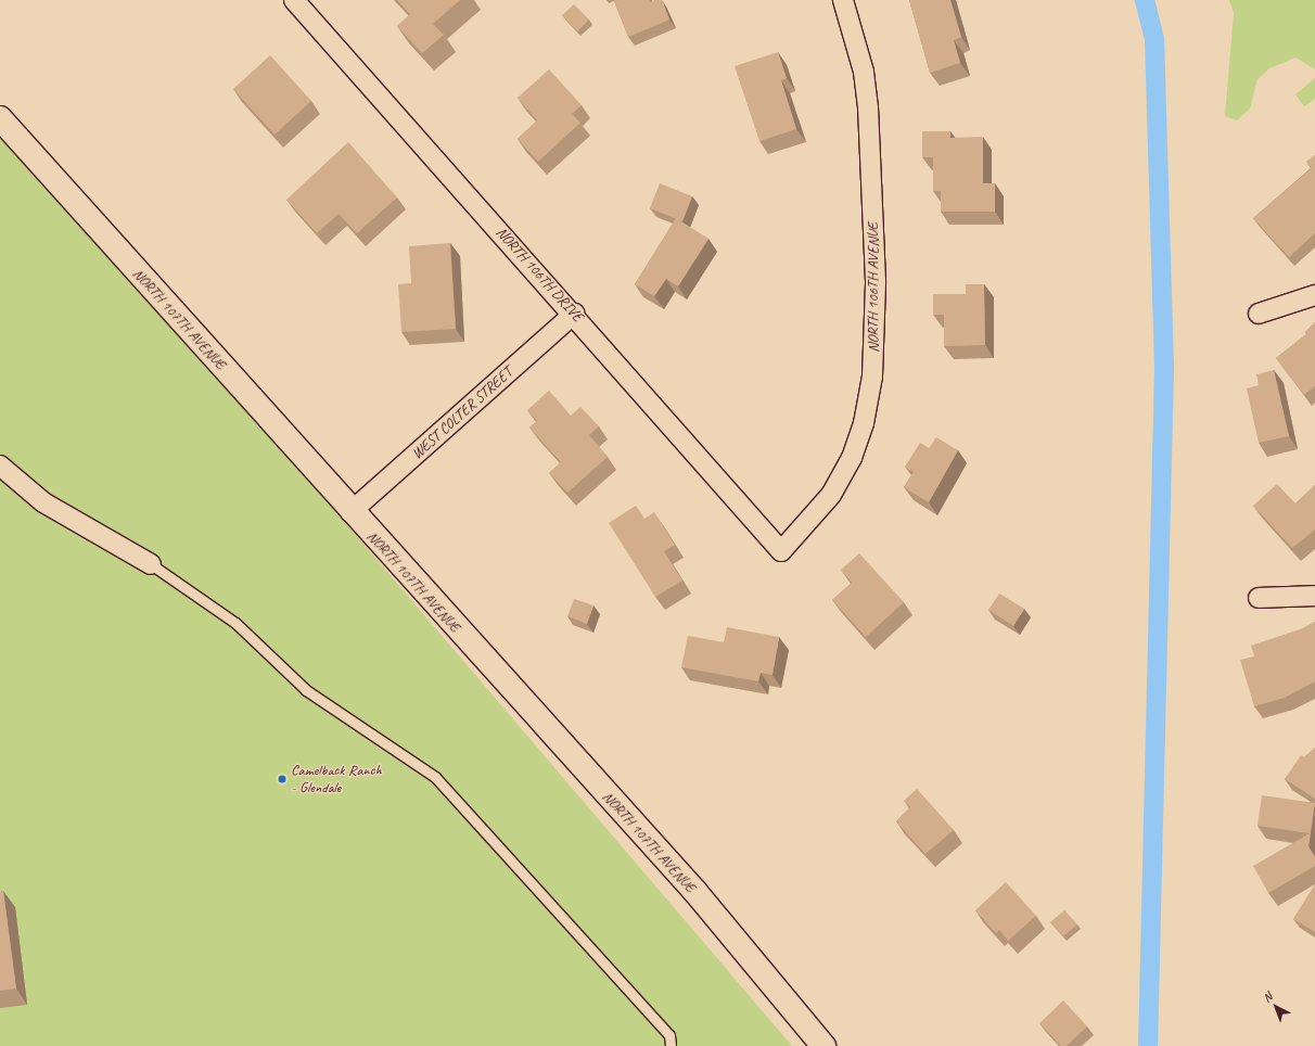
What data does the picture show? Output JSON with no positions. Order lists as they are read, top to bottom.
{
  "streets": {
    "street": [
      "NORTH 106TH DRIVE",
      "NORTH 106TH AVENUE",
      "NORTH 107TH AVENUE",
      "WEST COLTER STREET"
    ]
  },
  "crossings": [
    ["NORTH 106TH DRIVE", "NORTH 106TH AVENUE"],
    ["NORTH 106TH DRIVE", "WEST COLTER STREET"],
    ["NORTH 107TH AVENUE", "WEST COLTER STREET"]
  ],
  "places": ["Camelback Ranch - Glendale"],
  "north": "top left"
}
